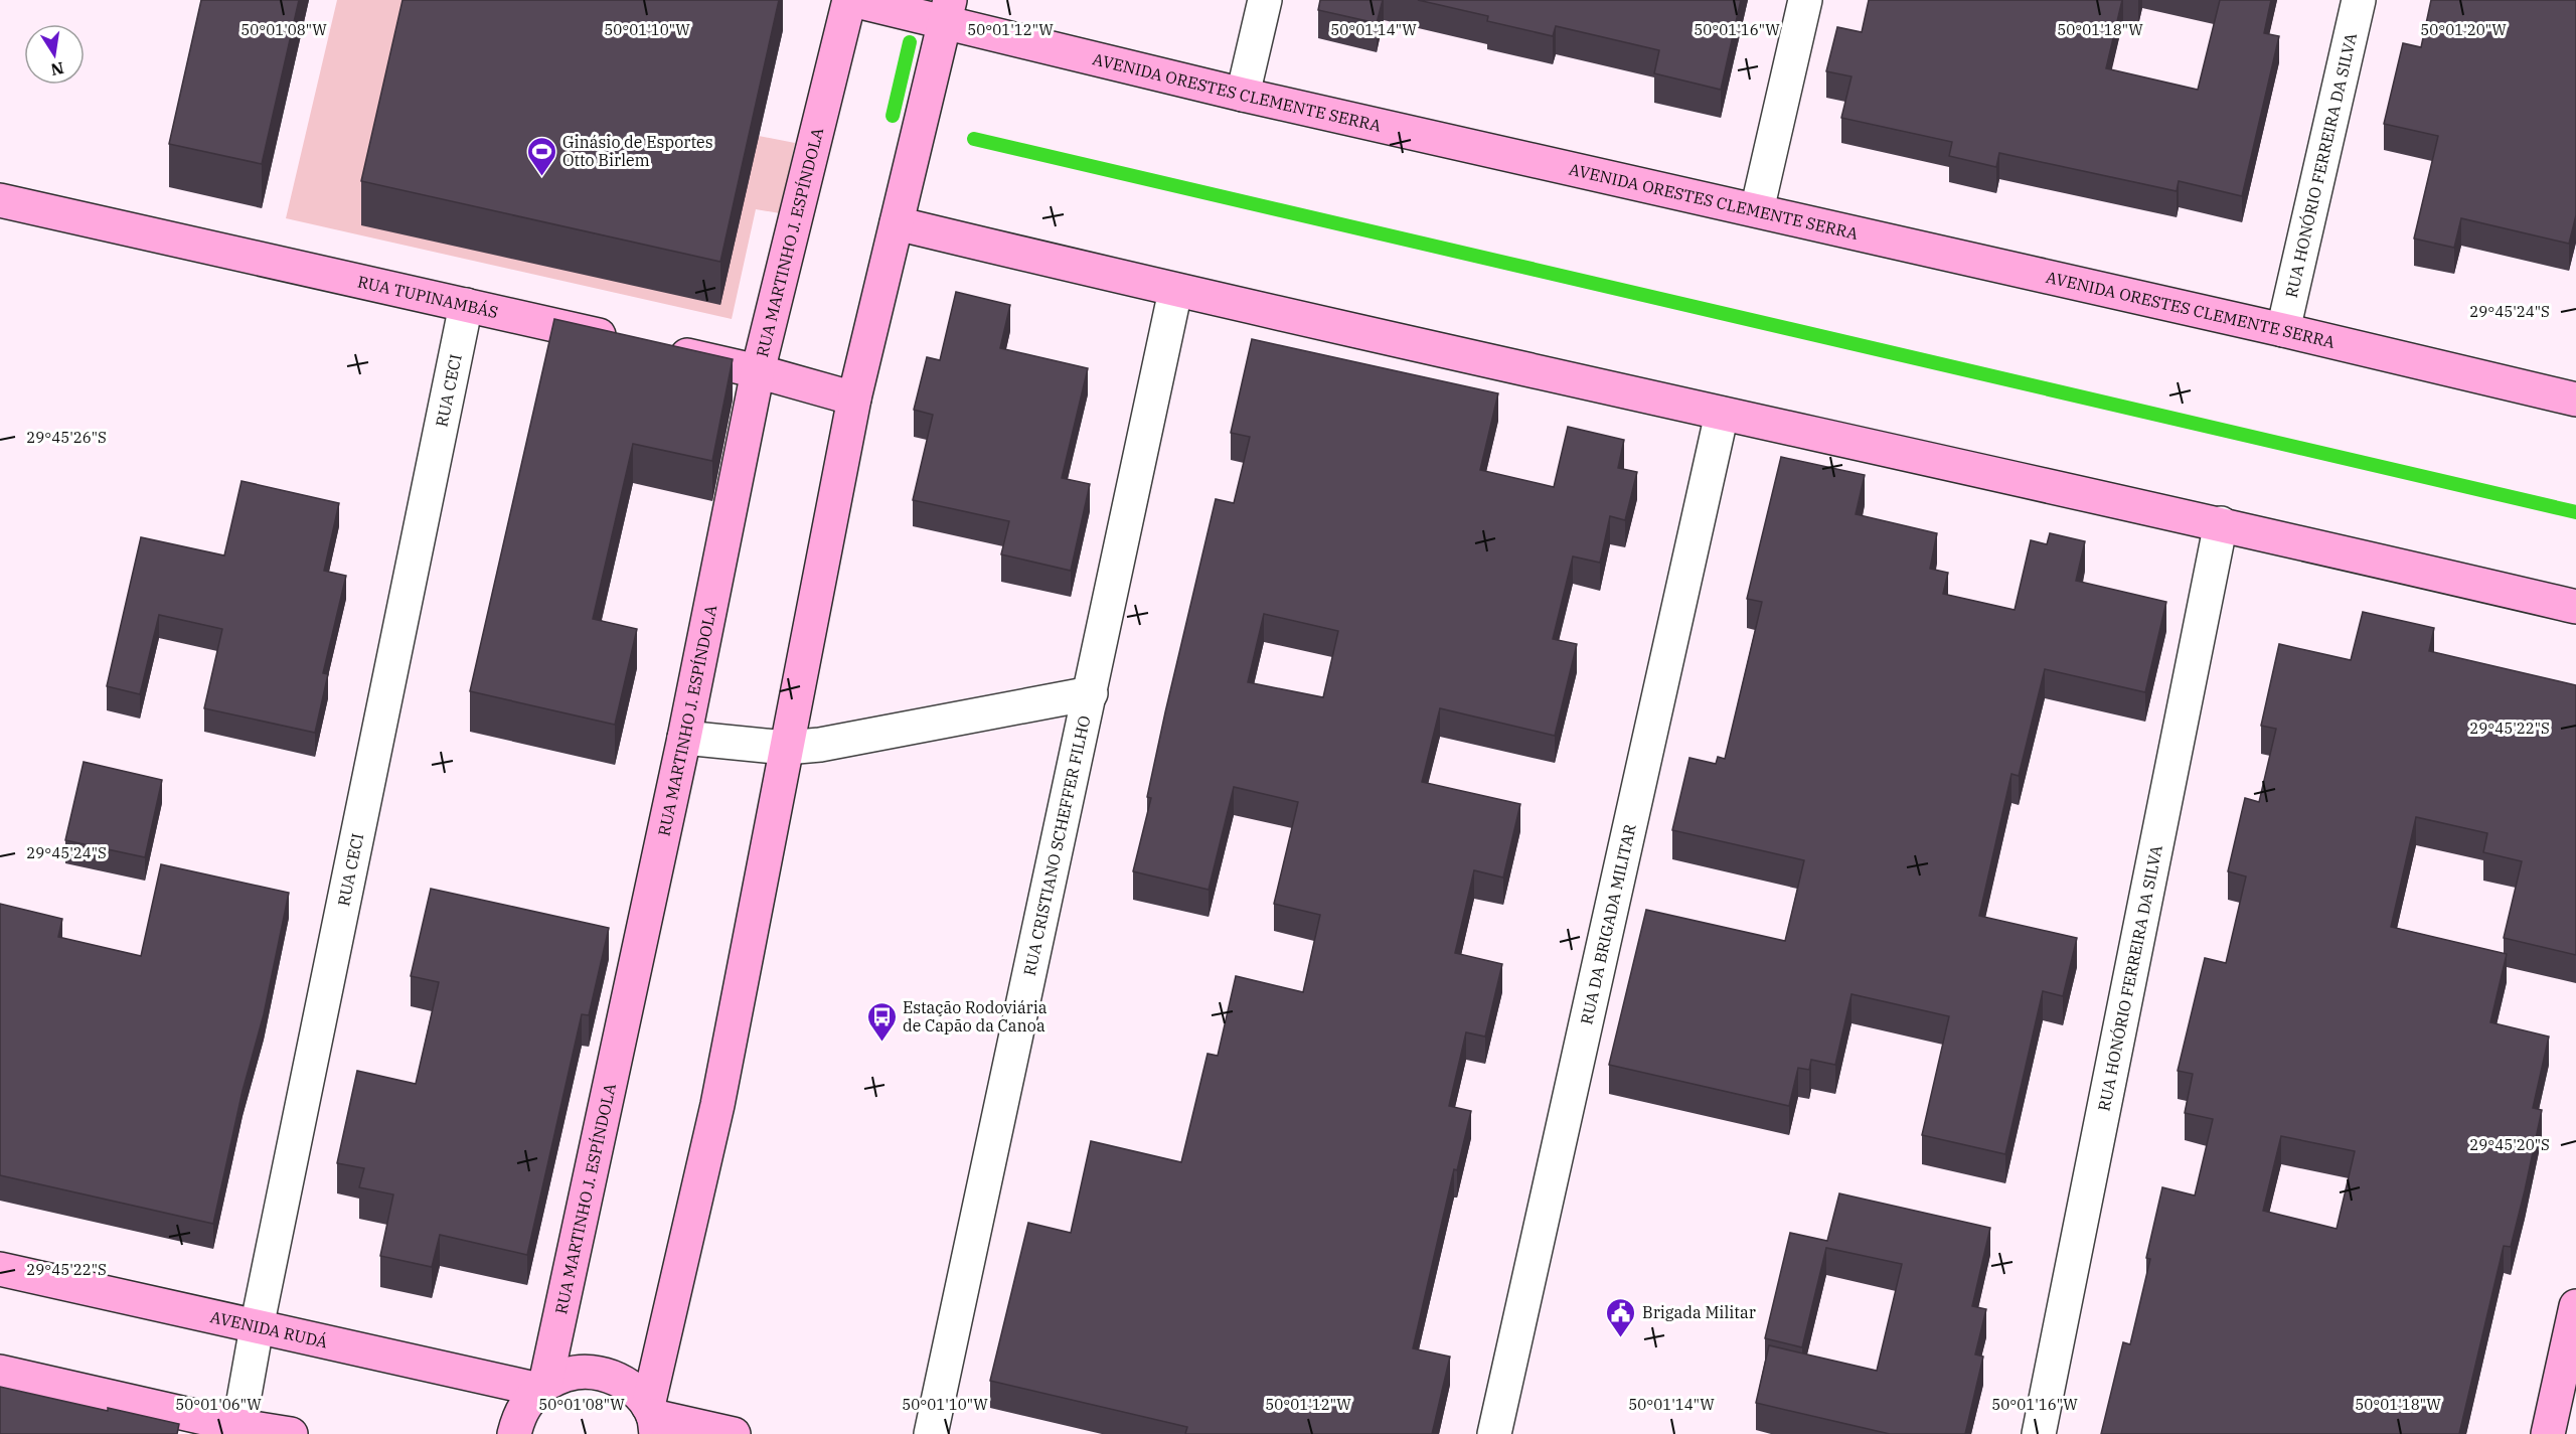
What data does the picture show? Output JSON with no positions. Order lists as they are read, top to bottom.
{
  "streets": {
    "main road": [
      "AVENIDA ORESTES CLEMENTE SERRA",
      "RUA MARTINHO J. ESPÍNDOLA",
      "RUA TUPINAMBÁS",
      "AVENIDA RUDÁ"
    ],
    "street": [
      "RUA HONÓRIO FERREIRA DA SILVA",
      "RUA CECI",
      "RUA CRISTIANO SCHEFFER FILHO",
      "RUA DA BRIGADA MILITAR"
    ]
  },
  "crossings": [
    ["AVENIDA ORESTES CLEMENTE SERRA", "RUA HONÓRIO FERREIRA DA SILVA"],
    ["AVENIDA ORESTES CLEMENTE SERRA", "RUA MARTINHO J. ESPÍNDOLA"],
    ["RUA MARTINHO J. ESPÍNDOLA", "RUA TUPINAMBÁS"],
    ["RUA MARTINHO J. ESPÍNDOLA", "AVENIDA RUDÁ"],
    ["RUA TUPINAMBÁS", "RUA CECI"],
    ["RUA CECI", "AVENIDA RUDÁ"]
  ],
  "places": {
    "sports": ["Ginásio de Esportes Otto Birlem"],
    "bus stop": ["Estação Rodoviária de Capão da Canoa"],
    "public building": ["Brigada Militar"]
  },
  "north": "bottom",
  "coordinates": [
    "50°01'08\"W",
    "50°01'10\"W",
    "50°01'12\"W",
    "50°01'14\"W",
    "50°01'16\"W",
    "50°01'18\"W",
    "50°01'20\"W",
    "29°45'24\"S",
    "29°45'26\"S",
    "29°45'22\"S",
    "29°45'20\"S",
    "50°01'06\"W"
  ]
}
